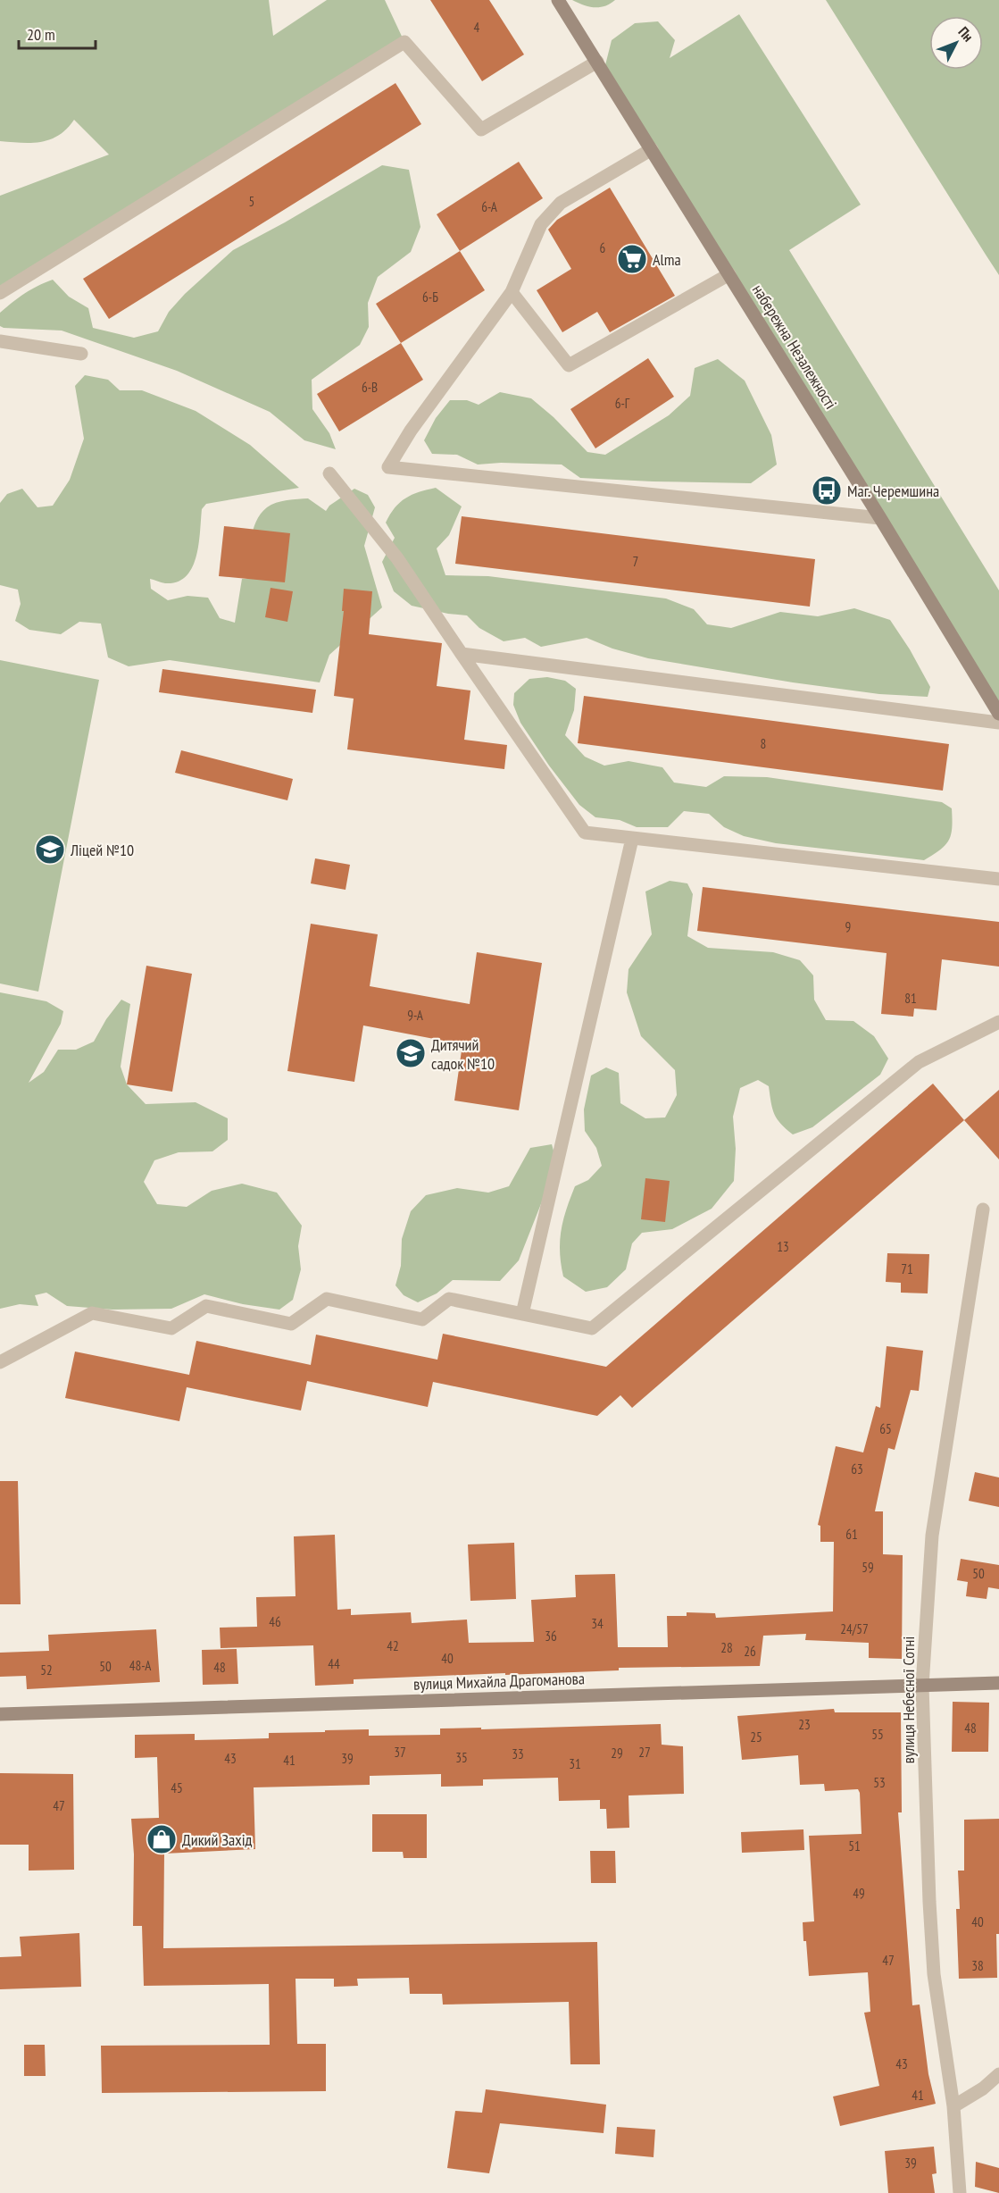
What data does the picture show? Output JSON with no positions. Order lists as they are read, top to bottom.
{
  "streets": {
    "street": ["набережна Незалежності", "вулиця Михайла Драгоманова", "вулиця Небесної Сотні"]
  },
  "crossings": [
    ["вулиця Михайла Драгоманова", "вулиця Небесної Сотні"]
  ],
  "places": {
    "supermarket": ["Alma"],
    "bus stop": ["Маг. Черемшина"],
    "school or university": ["Ліцей №10", "Дитячий садок №10"],
    "shop": ["Дикий Захід"]
  },
  "house_numbers": [
    "4",
    "5",
    "6-А",
    "6",
    "6-Б",
    "6-В",
    "6-Г",
    "7",
    "8",
    "9",
    "81",
    "9-А",
    "13",
    "71",
    "65",
    "63",
    "61",
    "59",
    "50",
    "46",
    "34",
    "24/57",
    "36",
    "42",
    "28",
    "26",
    "40",
    "44",
    "48-А",
    "50",
    "48",
    "52",
    "23",
    "48",
    "55",
    "25",
    "37",
    "27",
    "29",
    "33",
    "35",
    "43",
    "39",
    "41",
    "31",
    "53",
    "45",
    "47",
    "51",
    "49",
    "40",
    "47",
    "38",
    "43",
    "41",
    "39"
  ],
  "scale_bar": "20 m",
  "north": "top right"
}
